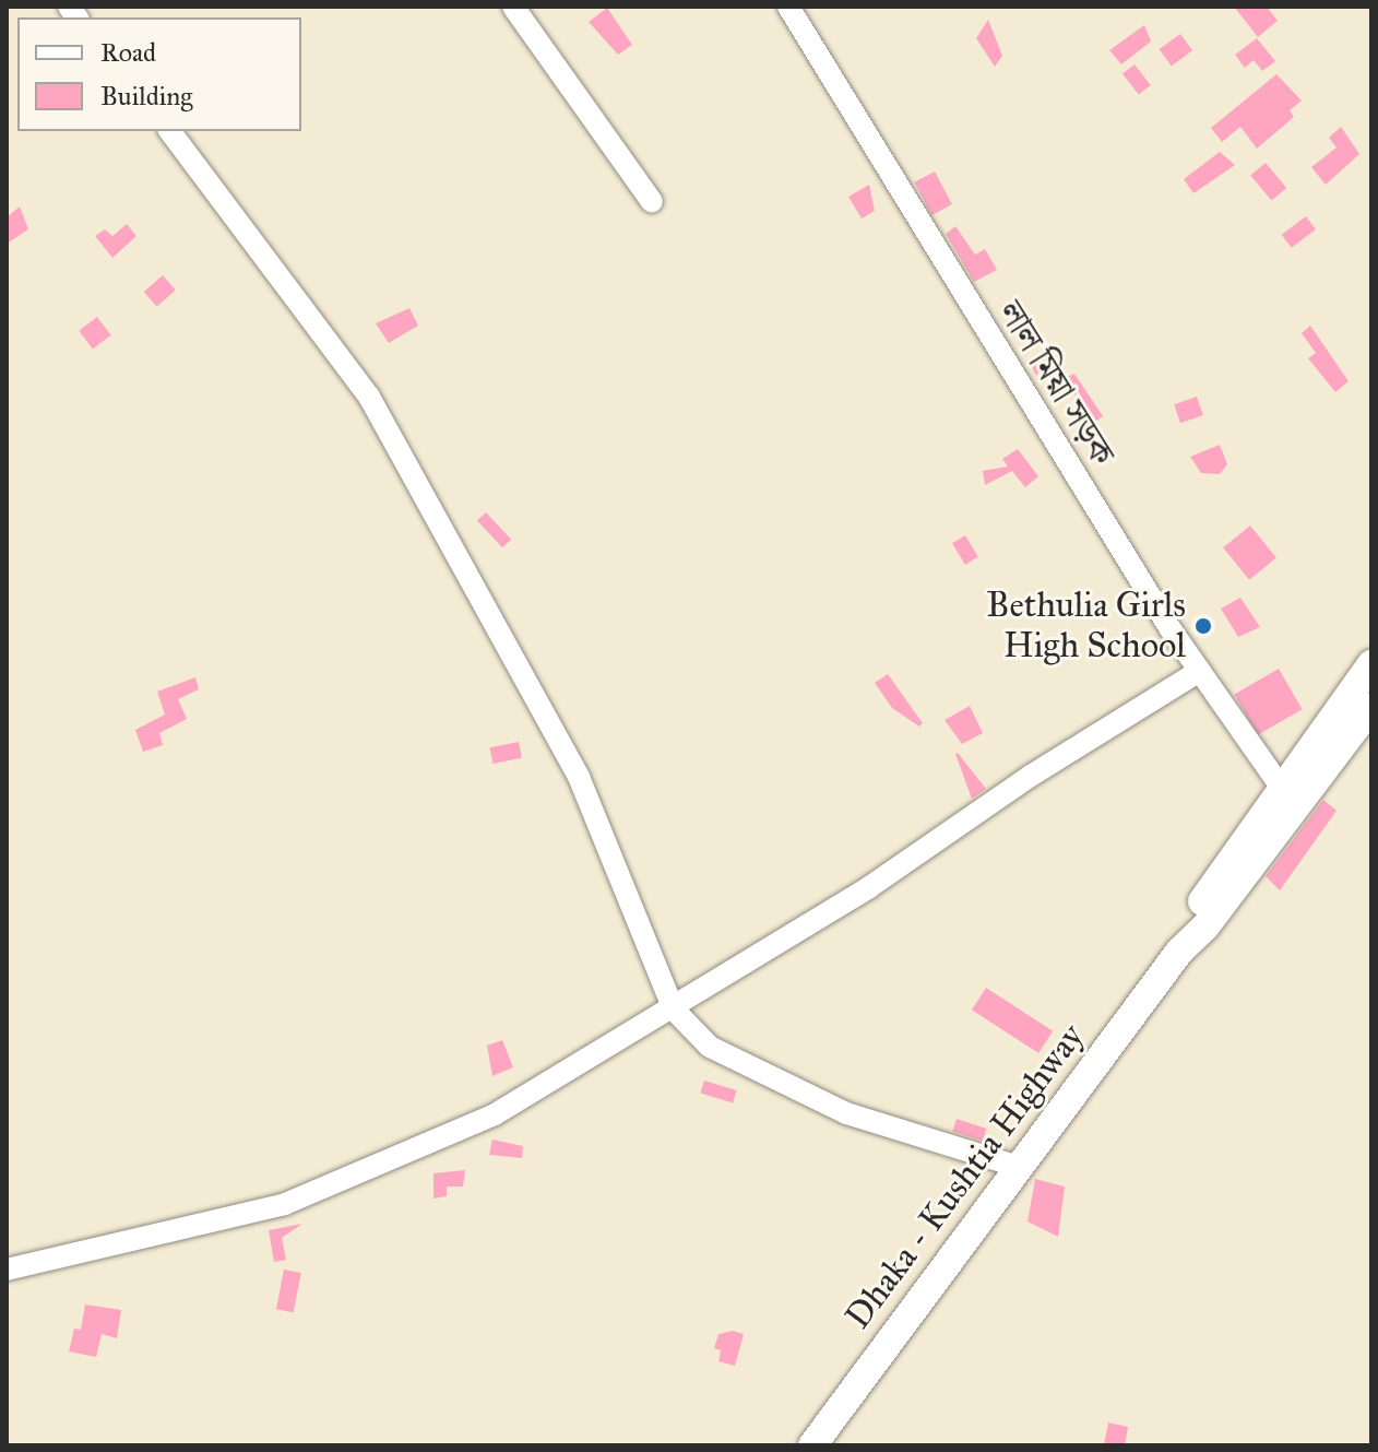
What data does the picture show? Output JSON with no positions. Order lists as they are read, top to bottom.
{
  "streets": {
    "main road": ["Dhaka - Kushtia Highway"],
    "street": ["লাল মিয়া সড়ক"]
  },
  "crossings": [
    ["লাল মিয়া সড়ক", "Dhaka - Kushtia Highway"]
  ],
  "places": ["Bethulia Girls High School"],
  "legend": ["Road", "Building"]
}
